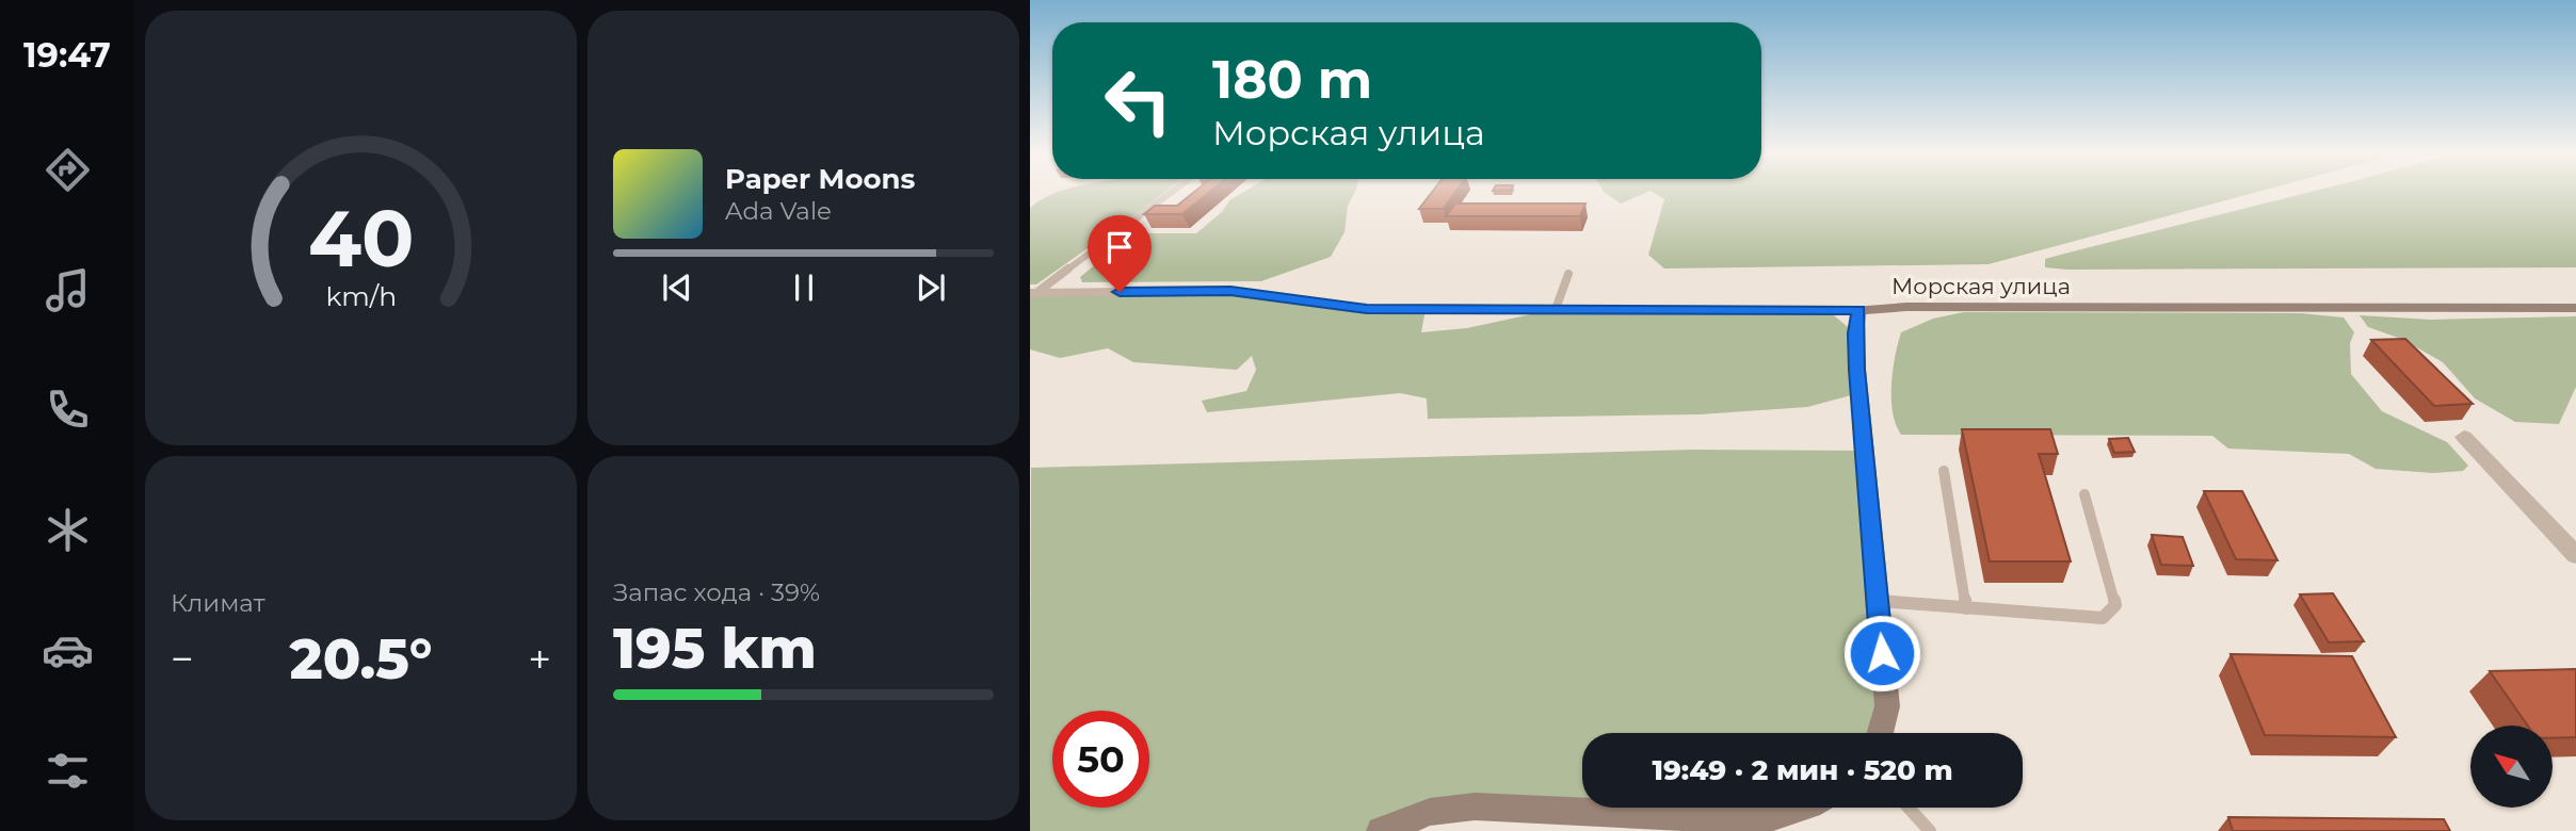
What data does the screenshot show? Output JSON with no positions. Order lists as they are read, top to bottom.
{
  "streets": {
    "main road": ["Морская улица"]
  },
  "north": "top left",
  "page": {
    "tabs": "19:47",
    "turn": ["180 m", "Морская улица"],
    "song": ["Paper Moons", "Ada Vale"],
    "tile": [
      "Климат",
      ["Запас хода · 39%", "195 km"]
    ],
    "heat": ["−", "20.5°", "+"],
    "limit": "50",
    "trip": "19:49 · 2 мин · 520 m",
    "gauge": ["40", "km/h"]
  }
}
